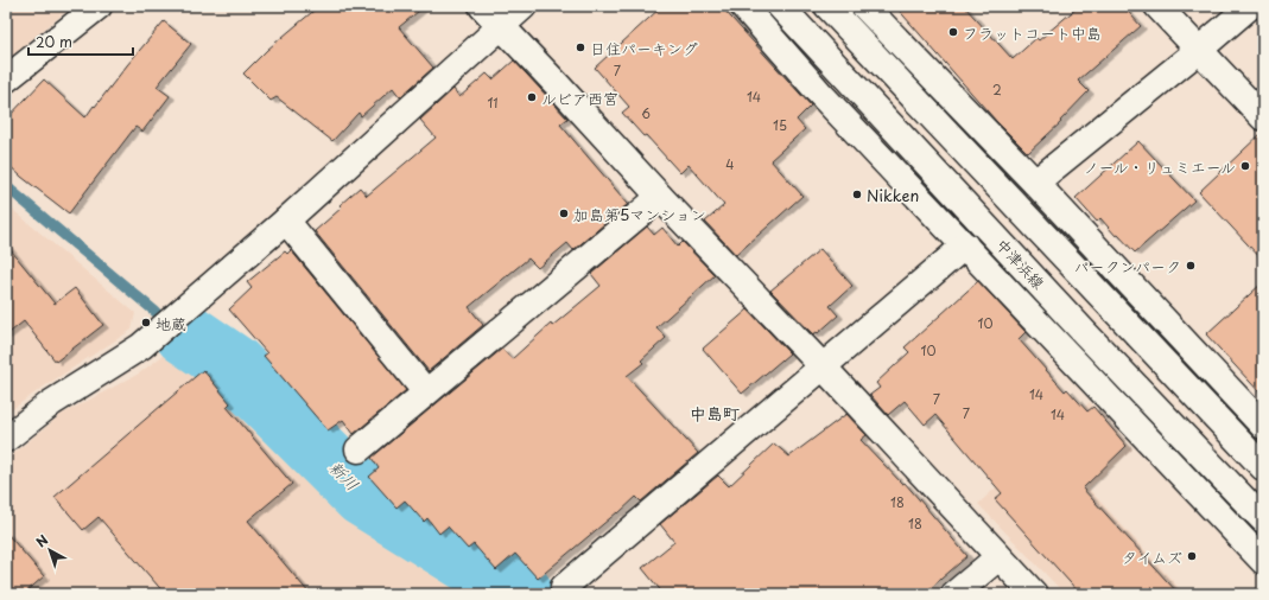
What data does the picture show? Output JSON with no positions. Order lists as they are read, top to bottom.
{
  "streets": {
    "street": ["中津浜線"]
  },
  "districts": ["中島町"],
  "water": ["新川"],
  "places": [
    "フラットコート中島",
    "日住パーキング",
    "ルビア西宮",
    "ノール・リュミエール",
    "Nikken",
    "加島第5マンション",
    "パークンパーク",
    "地蔵",
    "タイムズ"
  ],
  "house_numbers": [
    "7",
    "2",
    "14",
    "11",
    "6",
    "15",
    "4",
    "10",
    "10",
    "14",
    "7",
    "7",
    "14",
    "18",
    "18"
  ],
  "scale_bar": "20 m",
  "north": "top left"
}
